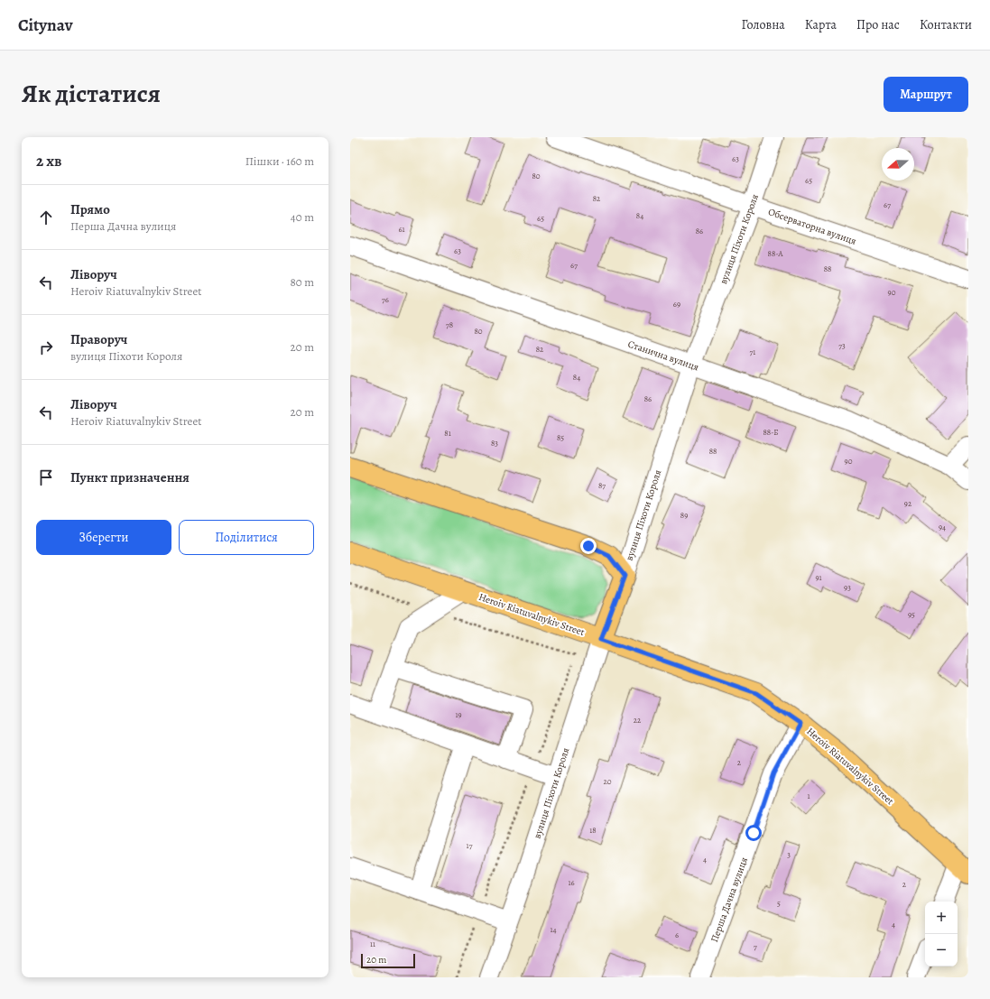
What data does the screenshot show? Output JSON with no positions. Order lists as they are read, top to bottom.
{
  "streets": {
    "main road": ["вулиця Піхоти Короля", "Heroiv Riatuvalnykiv Street"],
    "street": ["Обсерваторна вулиця", "Станична вулиця", "Перша Дачна вулиця"]
  },
  "crossings": [
    ["Обсерваторна вулиця", "вулиця Піхоти Короля"],
    ["вулиця Піхоти Короля", "Станична вулиця"],
    ["вулиця Піхоти Короля", "Heroiv Riatuvalnykiv Street"],
    ["Heroiv Riatuvalnykiv Street", "Перша Дачна вулиця"]
  ],
  "house_numbers": [
    "63",
    "80",
    "65",
    "82",
    "67",
    "84",
    "65",
    "61",
    "86",
    "63",
    "88-А",
    "67",
    "88",
    "90",
    "76",
    "69",
    "78",
    "80",
    "73",
    "82",
    "71",
    "84",
    "86",
    "88-Б",
    "81",
    "85",
    "83",
    "88",
    "90",
    "87",
    "92",
    "89",
    "94",
    "91",
    "93",
    "95",
    "19",
    "22",
    "2",
    "20",
    "1",
    "18",
    "17",
    "3",
    "4",
    "16",
    "2",
    "5",
    "4",
    "14",
    "6",
    "11",
    "7"
  ],
  "scale_bar": "20 m",
  "north": "left",
  "page": {
    "header": "Citynav",
    "nav": [
      "Головна",
      "Карта",
      "Про нас",
      "Контакти"
    ],
    "title": "Як дістатися",
    "buttons": [
      "Маршрут",
      ["Зберегти", "Поділитися"]
    ],
    "heading": ["2 хв", "Пішки · 160 m"],
    "list": [
      ["Прямо", "Перша Дачна вулиця", "40 m"],
      ["Ліворуч", "Heroiv Riatuvalnykiv Street", "80 m"],
      ["Праворуч", "вулиця Піхоти Короля", "20 m"],
      ["Ліворуч", "Heroiv Riatuvalnykiv Street", "20 m"],
      "Пункт призначення"
    ],
    "map_buttons": ["+", "−"],
    "scale": "20 m"
  }
}
